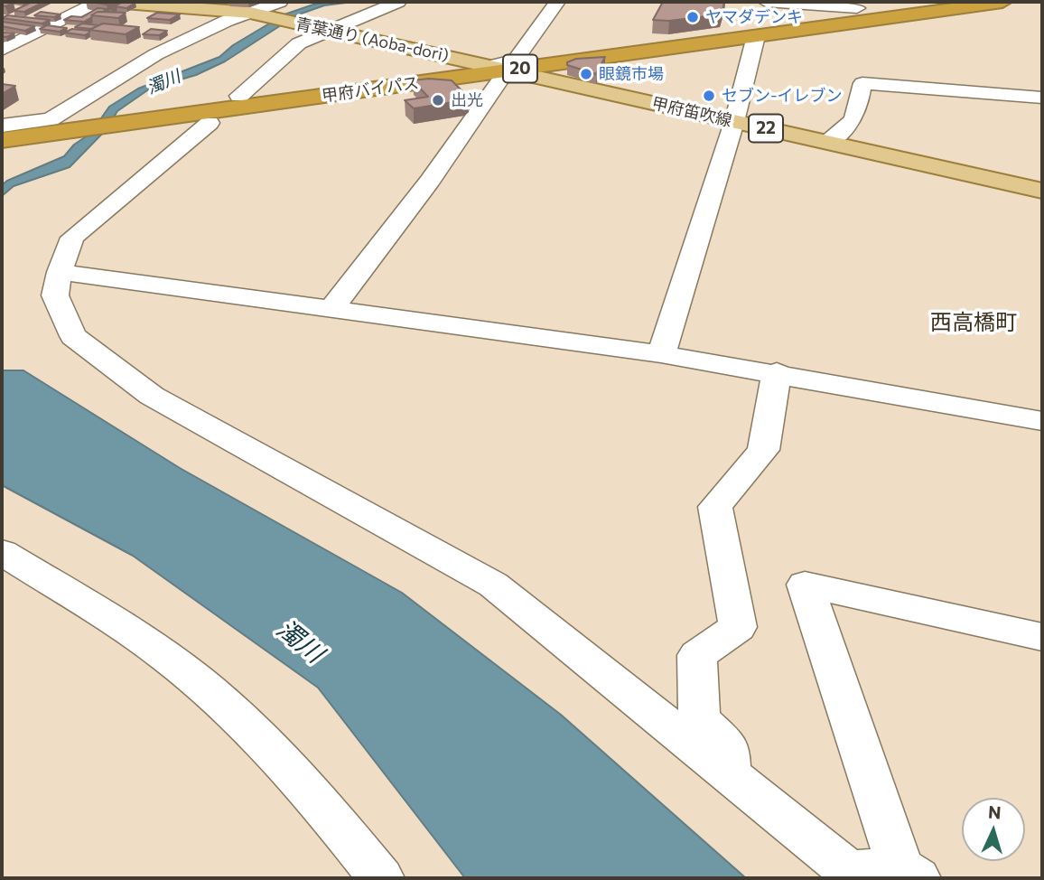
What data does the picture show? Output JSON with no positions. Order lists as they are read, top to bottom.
{
  "streets": {
    "highway": ["20", "甲府バイパス"],
    "main road": ["青葉通り (Aoba-dori)", "甲府笛吹線", "22"]
  },
  "crossings": [
    ["青葉通り (Aoba-dori)", "甲府バイパス"],
    ["青葉通り (Aoba-dori)", "甲府笛吹線"],
    ["青葉通り (Aoba-dori)", "22"],
    ["甲府バイパス", "甲府笛吹線"]
  ],
  "districts": ["西高橋町"],
  "water": ["濁川"],
  "places": [
    "ヤマダデンキ",
    "眼鏡市場",
    "セブン-イレブン",
    "出光"
  ],
  "north": "top"
}
